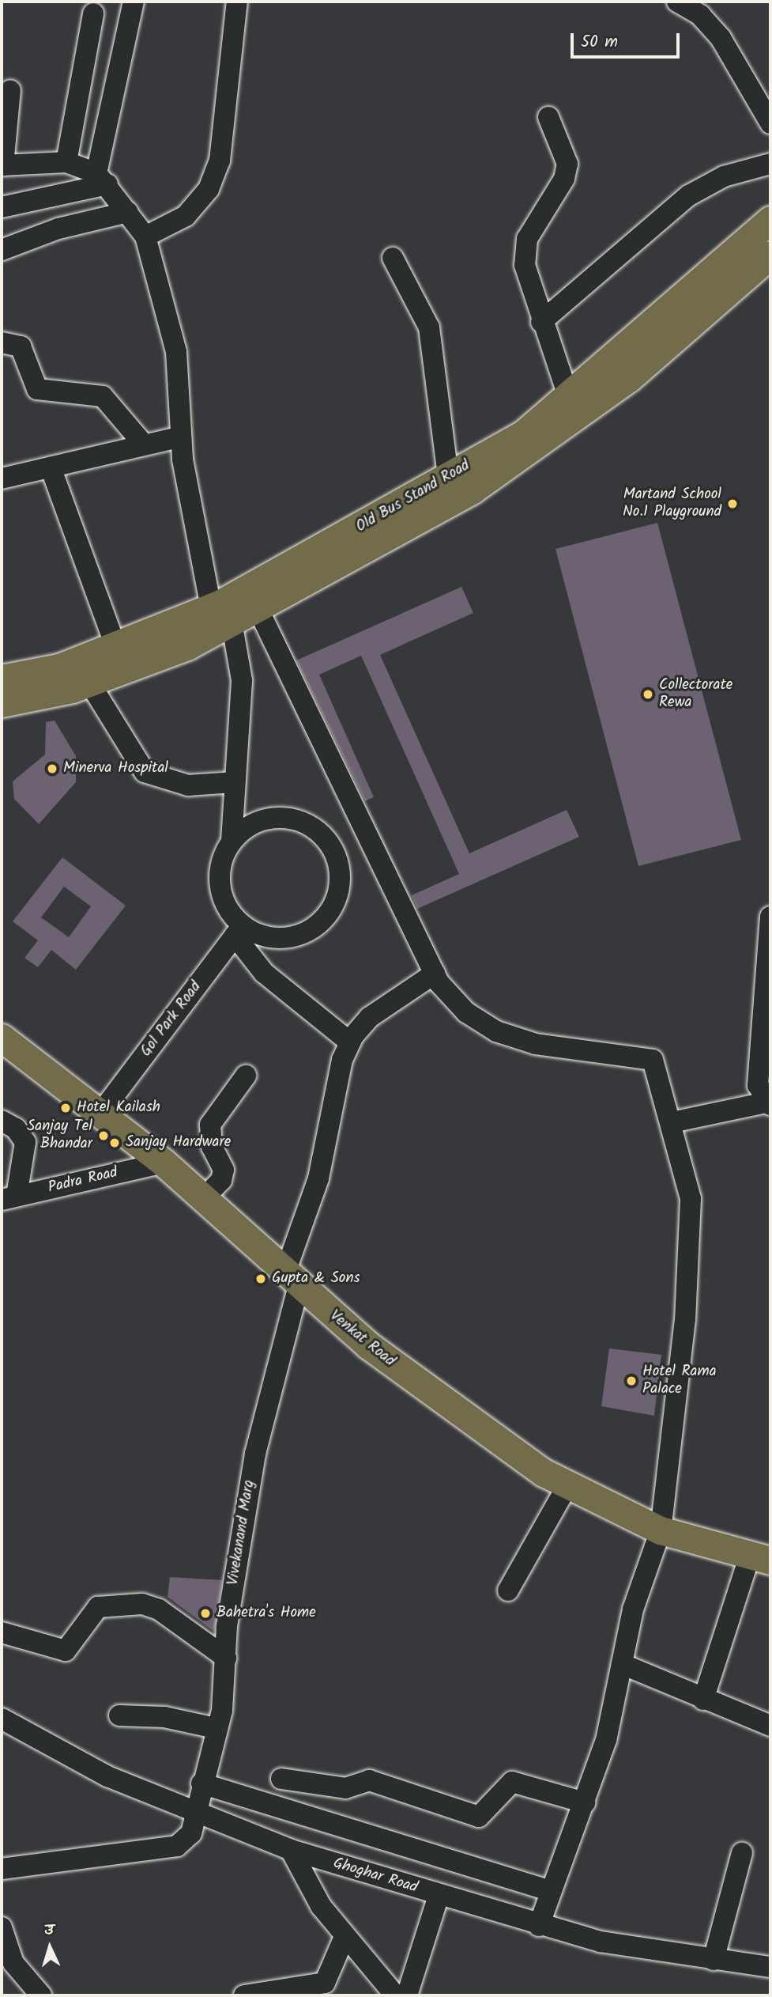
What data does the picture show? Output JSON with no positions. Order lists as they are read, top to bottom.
{
  "streets": {
    "main road": ["Old Bus Stand Road", "Venkat Road"],
    "street": [
      "Gol Park Road",
      "Padra Road",
      "Vivekanand Marg",
      "Ghoghar Road"
    ]
  },
  "crossings": [
    ["Gol Park Road", "Venkat Road"],
    ["Padra Road", "Venkat Road"],
    ["Venkat Road", "Vivekanand Marg"],
    ["Vivekanand Marg", "Ghoghar Road"]
  ],
  "places": [
    "Martand School No.1 Playground",
    "Collectorate Rewa",
    "Minerva Hospital",
    "Hotel Kailash",
    "Sanjay Tel Bhandar",
    "Sanjay Hardware",
    "Gupta & Sons",
    "Hotel Rama Palace",
    "Bahetra's Home"
  ],
  "scale_bar": "50 m",
  "north": "top"
}
